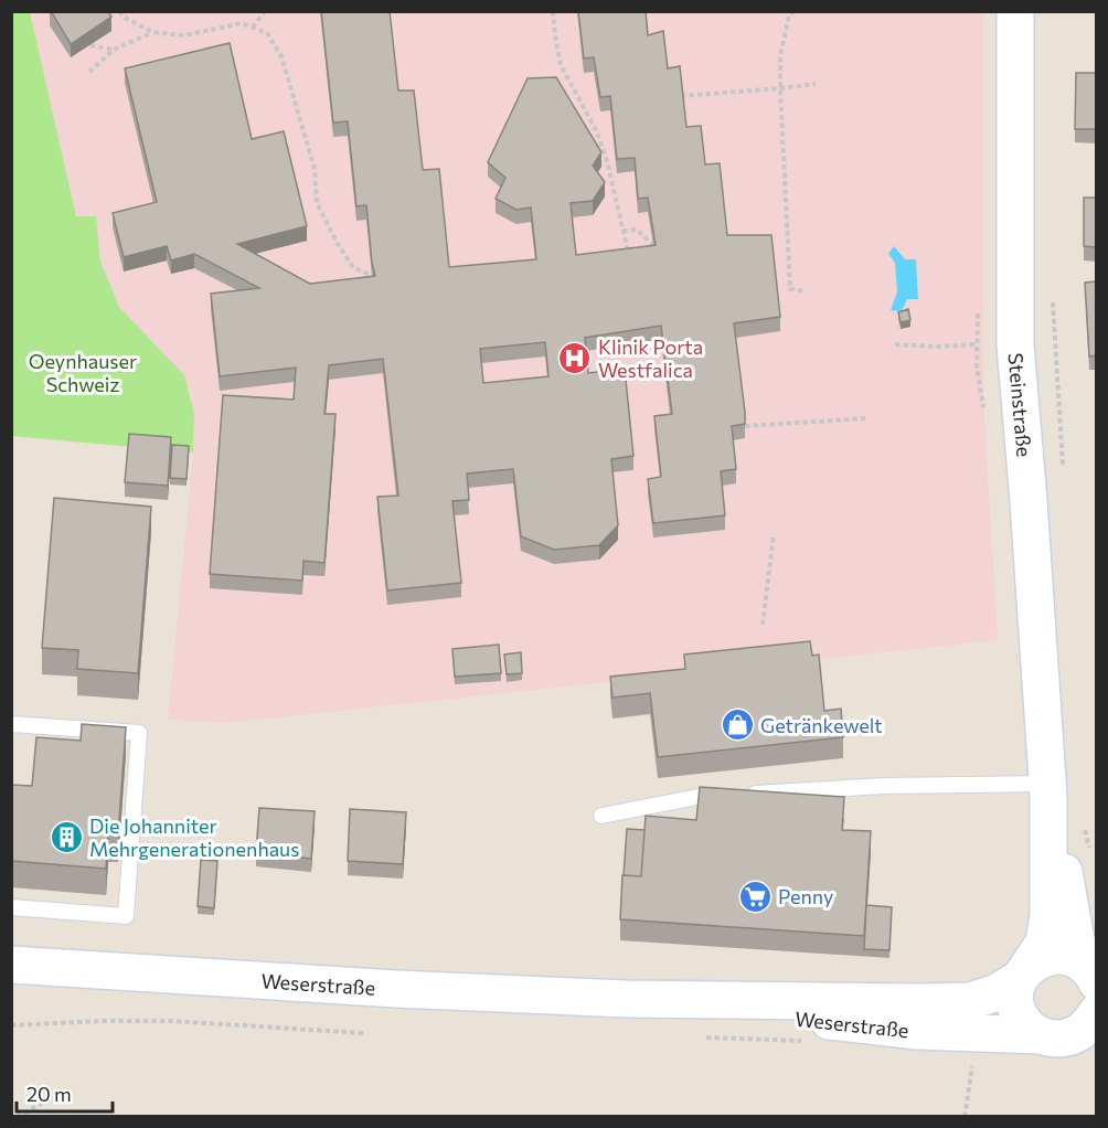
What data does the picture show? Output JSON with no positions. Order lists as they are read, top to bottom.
{
  "streets": {
    "main road": ["Steinstraße", "Weserstraße"]
  },
  "crossings": [
    ["Steinstraße", "Weserstraße"]
  ],
  "parks": ["Oeynhauser Schweiz"],
  "places": {
    "hospital": ["Klinik Porta Westfalica"],
    "shop": ["Getränkewelt"],
    "building": ["Die Johanniter Mehrgenerationenhaus"],
    "supermarket": ["Penny"]
  },
  "scale_bar": "20 m"
}
